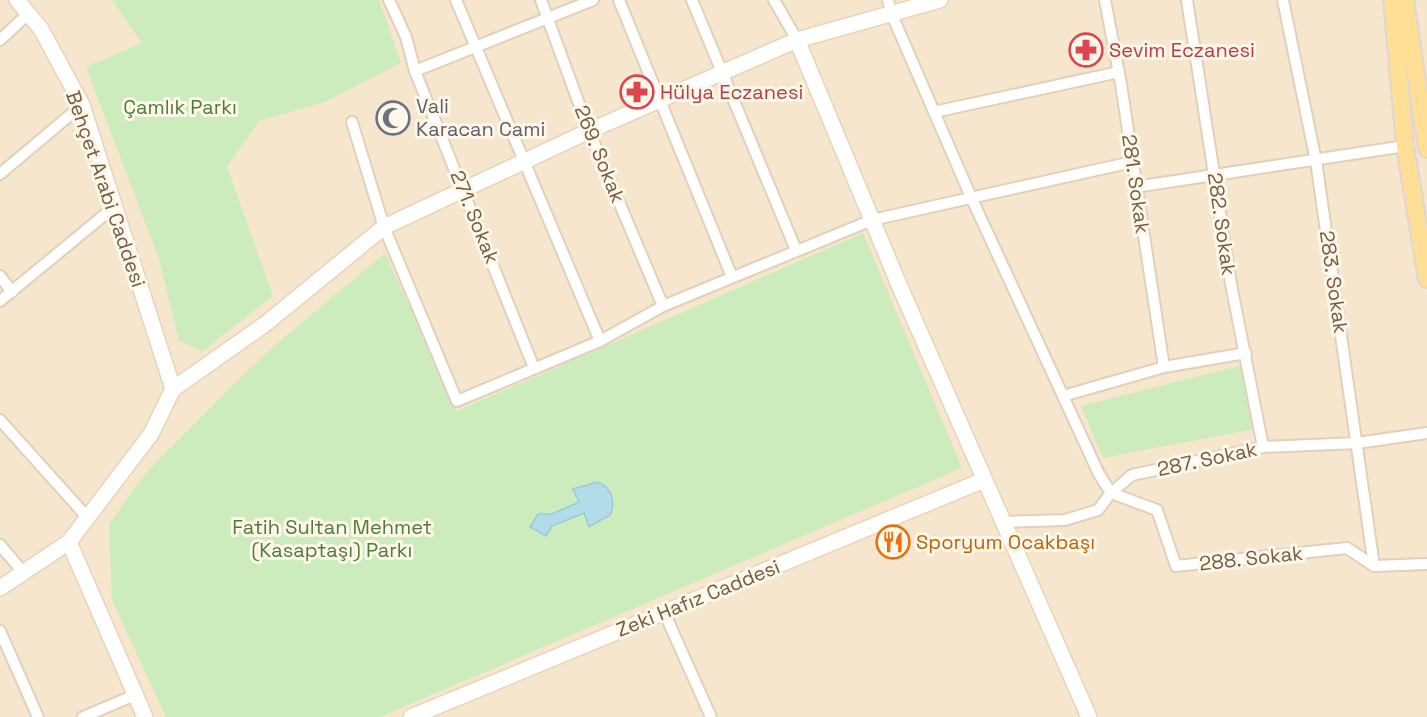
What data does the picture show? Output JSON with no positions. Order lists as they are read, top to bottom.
{
  "streets": {
    "main road": ["Behçet Arabi Caddesi", "Zeki Hafız Caddesi"],
    "street": [
      "269. Sokak",
      "281. Sokak",
      "271. Sokak",
      "282. Sokak",
      "283. Sokak",
      "287. Sokak",
      "288. Sokak"
    ]
  },
  "crossings": [
    ["282. Sokak", "287. Sokak"],
    ["283. Sokak", "287. Sokak"],
    ["283. Sokak", "288. Sokak"],
    ["287. Sokak", "288. Sokak"]
  ],
  "parks": ["Çamlık Parkı", "Fatih Sultan Mehmet (Kasaptaşı) Parkı"],
  "places": {
    "pharmacy": ["Sevim Eczanesi", "Hülya Eczanesi"],
    "mosque": ["Vali Karacan Cami"],
    "restaurant": ["Sporyum Ocakbaşı"]
  }
}
